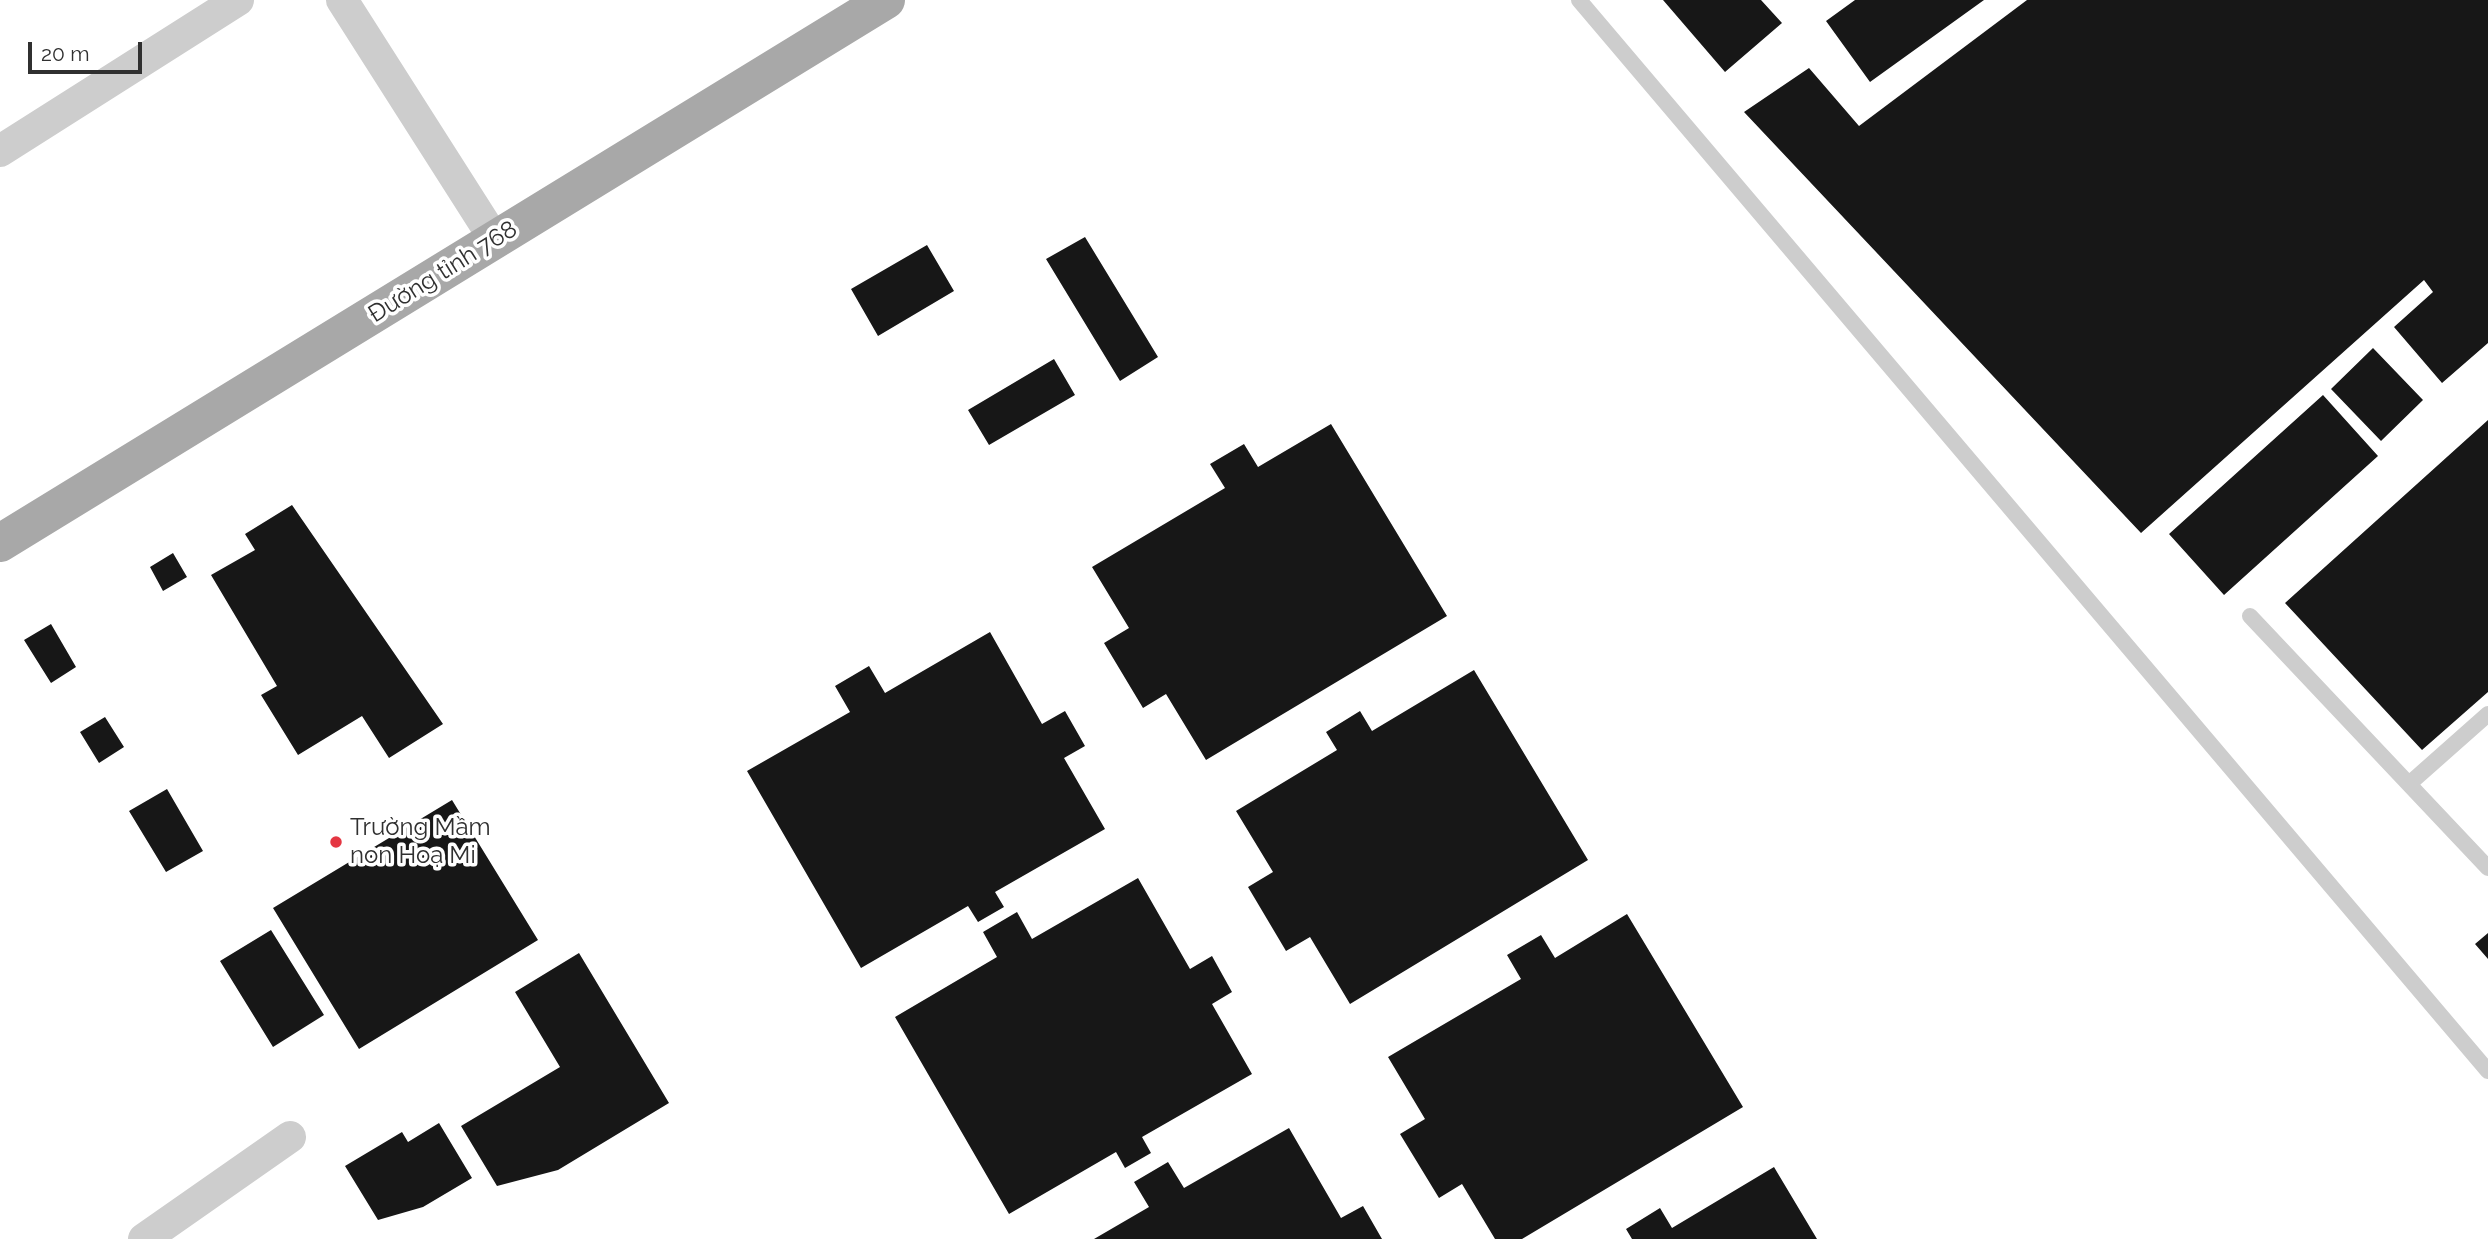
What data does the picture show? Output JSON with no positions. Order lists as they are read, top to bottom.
{
  "streets": {
    "main road": ["Đường tỉnh 768"]
  },
  "places": ["Trường Mầm non Hoạ Mi"],
  "scale_bar": "20 m"
}
